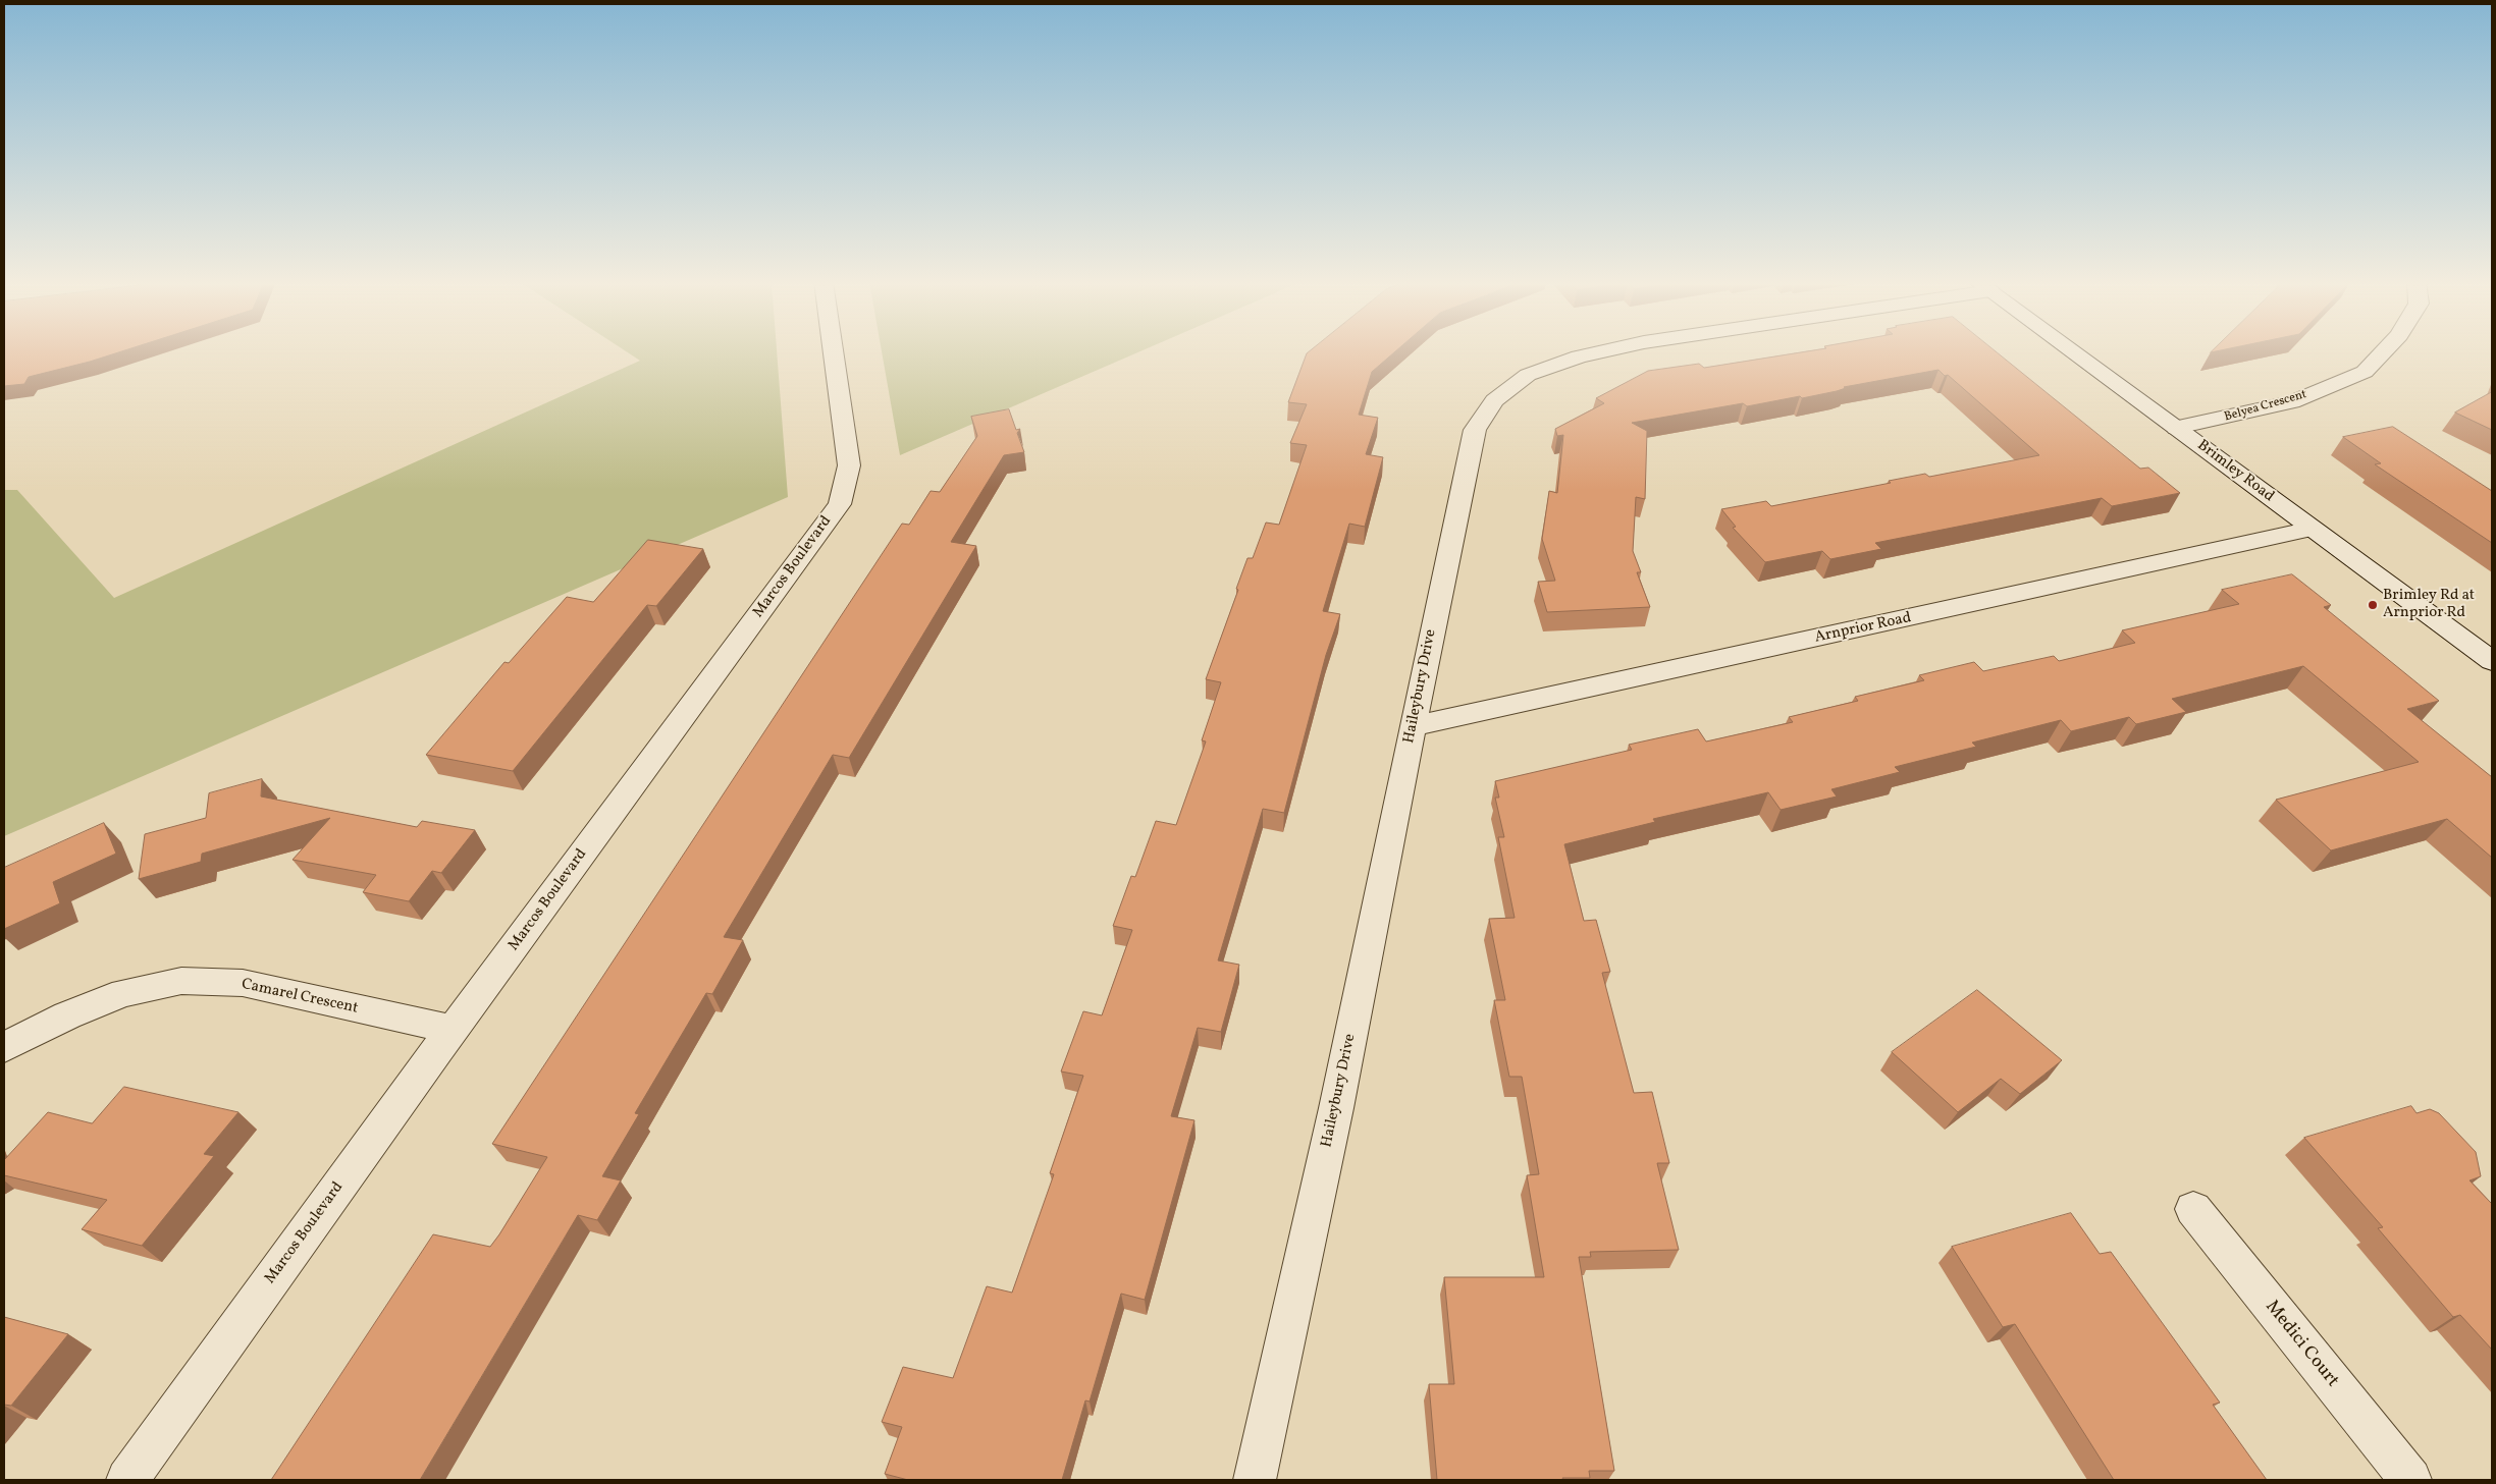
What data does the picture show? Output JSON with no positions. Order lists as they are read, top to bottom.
{
  "streets": {
    "street": [
      "Belyea Crescent",
      "Brimley Road",
      "Marcos Boulevard",
      "Arnprior Road",
      "Haileybury Drive",
      "Camarel Crescent",
      "Medici Court"
    ]
  },
  "crossings": [
    ["Belyea Crescent", "Brimley Road"],
    ["Brimley Road", "Arnprior Road"],
    ["Marcos Boulevard", "Camarel Crescent"],
    ["Arnprior Road", "Haileybury Drive"]
  ],
  "places": ["Brimley Rd at Arnprior Rd"]
}
